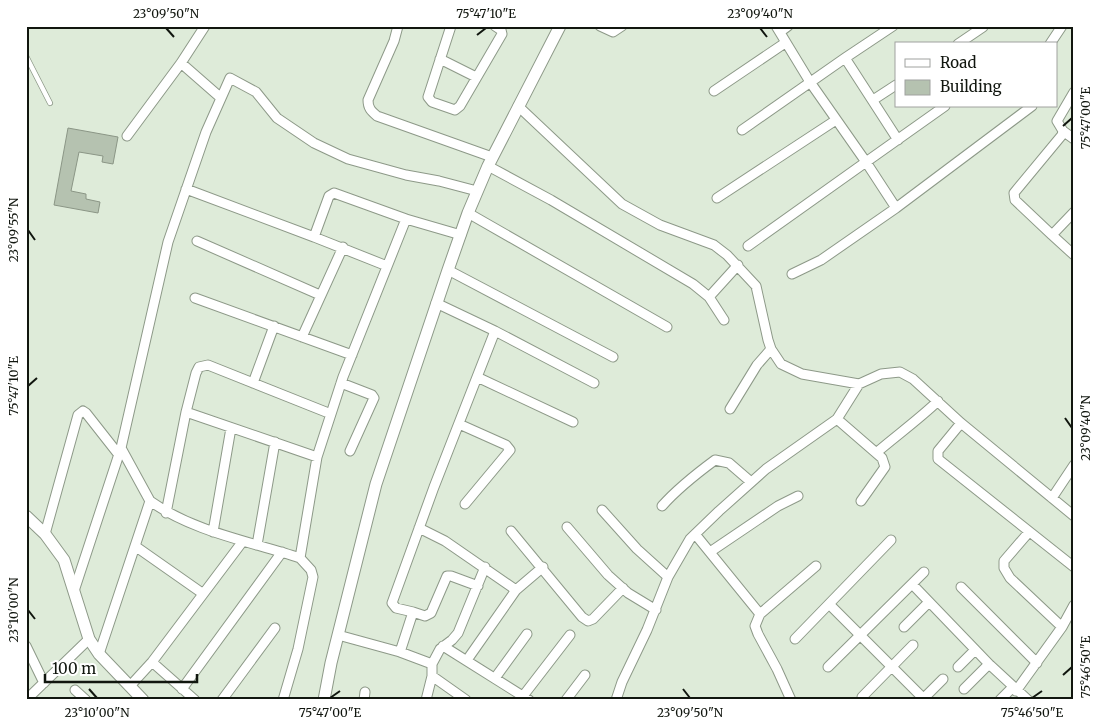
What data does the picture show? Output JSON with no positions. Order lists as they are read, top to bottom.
{
  "legend": ["Road", "Building"],
  "scale_bar": "100 m",
  "coordinates": [
    "23°09'50\"N",
    "75°47'10\"E",
    "23°09'40\"N",
    "75°47'00\"E",
    "23°09'55\"N",
    "23°10'00\"N",
    "75°46'50\"E"
  ]
}
